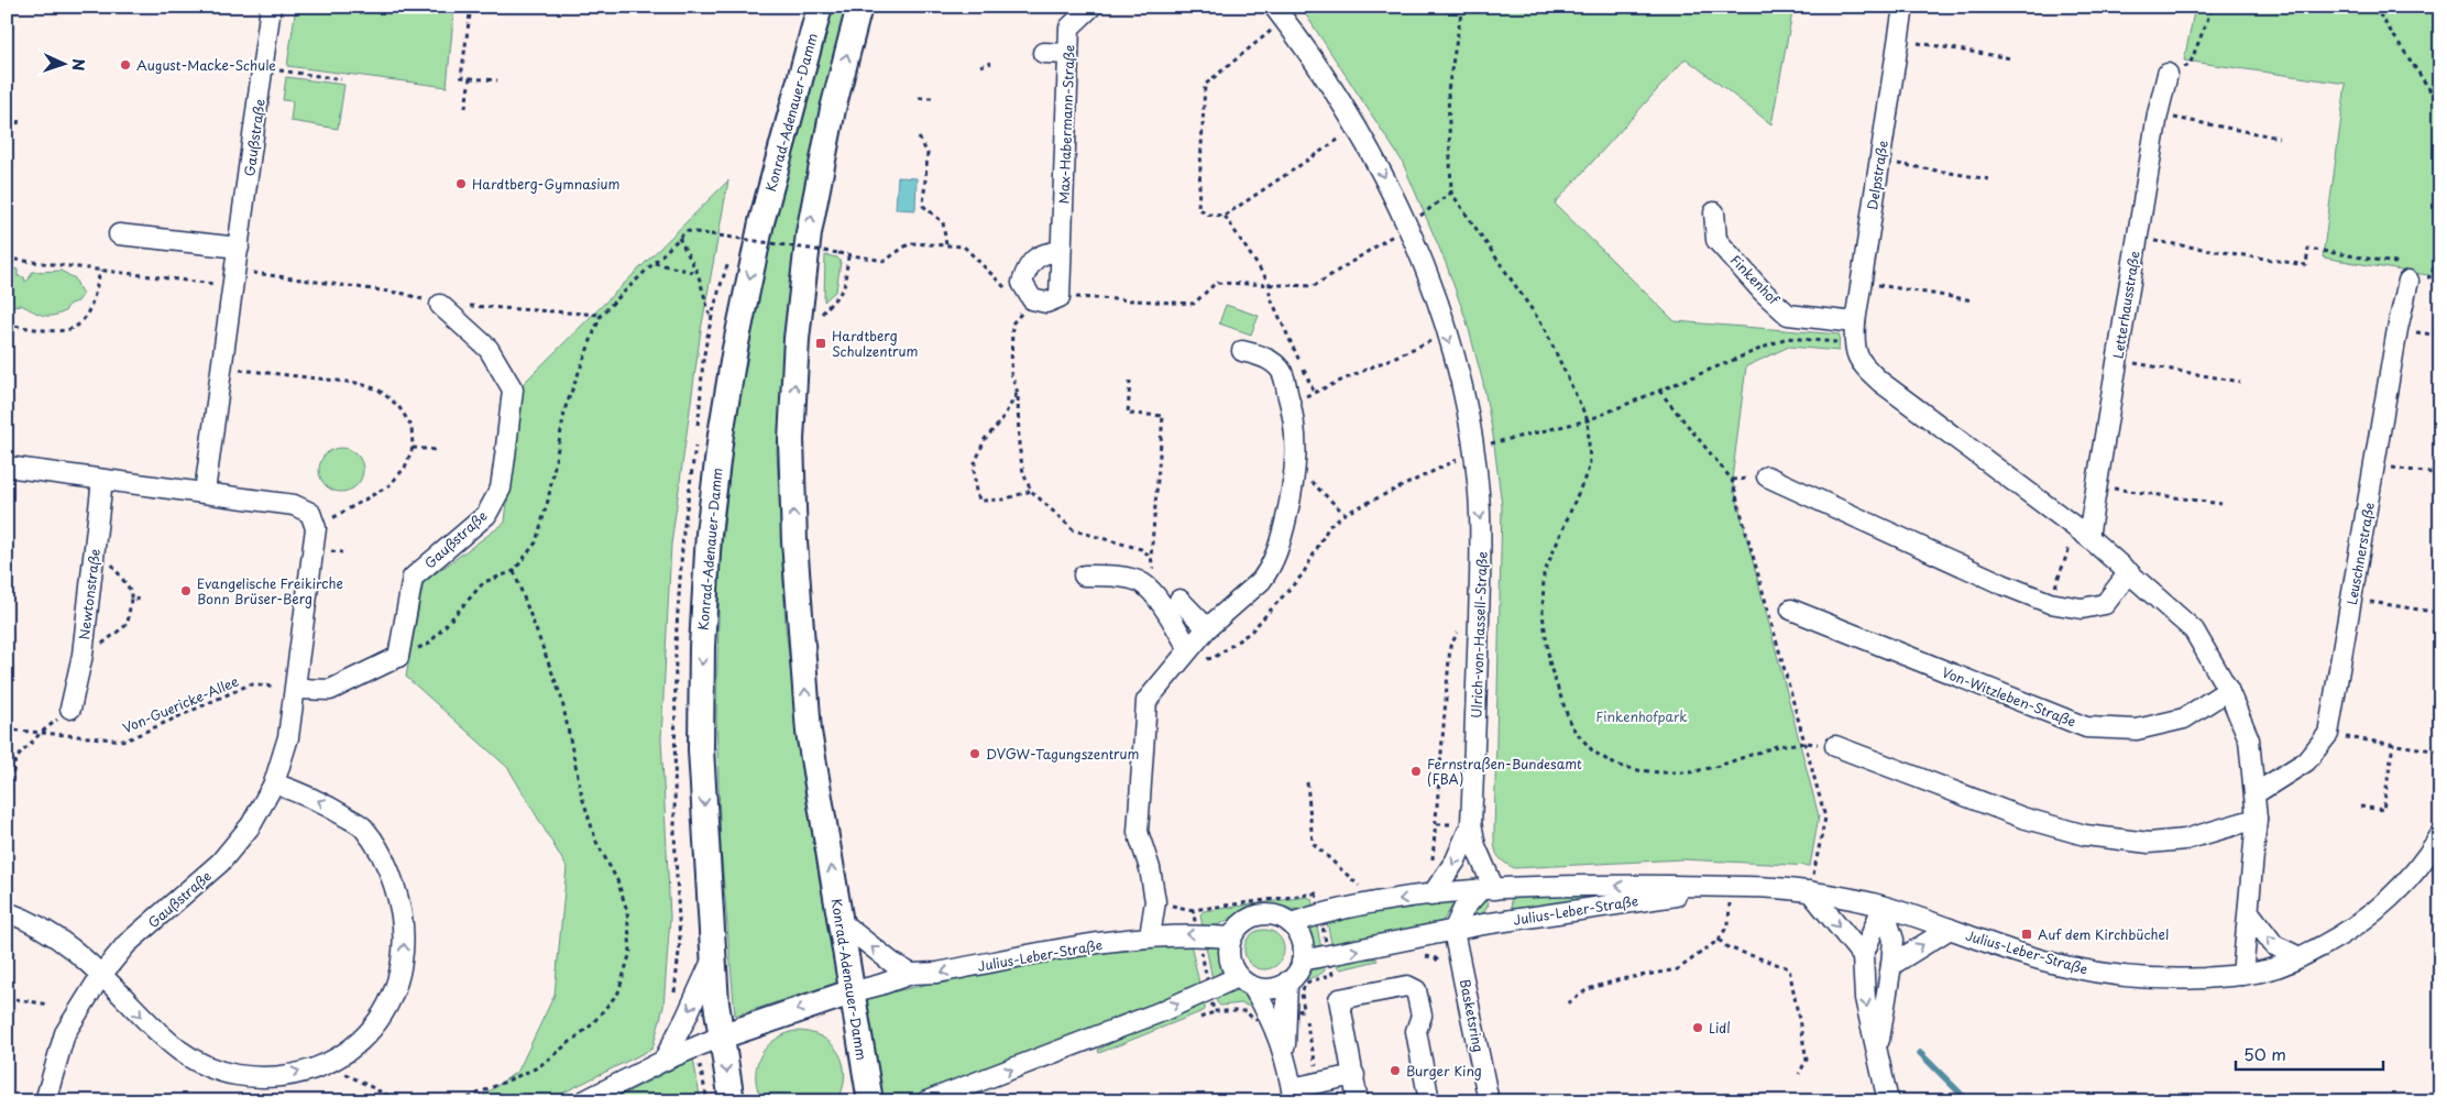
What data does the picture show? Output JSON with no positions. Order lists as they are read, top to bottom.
{
  "streets": {
    "main road": ["Konrad-Adenauer-Damm"],
    "street": [
      "Max-Habermann-Straße",
      "Gaußstraße",
      "Delpstraße",
      "Finkenhof",
      "Letterhausstraße",
      "Leuschnerstraße",
      "Newtonstraße",
      "Ulrich-von-Hassell-Straße",
      "Von-Witzleben-Straße",
      "Julius-Leber-Straße",
      "Basketsring"
    ],
    "path": ["Von-Guericke-Allee"]
  },
  "crossings": [
    ["Konrad-Adenauer-Damm", "Julius-Leber-Straße"],
    ["Gaußstraße", "Von-Guericke-Allee"],
    ["Delpstraße", "Finkenhof"],
    ["Ulrich-von-Hassell-Straße", "Julius-Leber-Straße"],
    ["Julius-Leber-Straße", "Basketsring"]
  ],
  "one_way": ["Ulrich-von-Hassell-Straße"],
  "parks": ["Finkenhofpark"],
  "places": {
    "other": [
      "August-Macke-Schule",
      "Hardtberg-Gymnasium",
      "Evangelische Freikirche Bonn Brüser-Berg",
      "DVGW-Tagungszentrum",
      "Fernstraßen-Bundesamt (FBA)",
      "Lidl",
      "Burger King"
    ],
    "transit": ["Hardtberg Schulzentrum", "Auf dem Kirchbüchel"]
  },
  "scale_bar": "50 m",
  "north": "right"
}
